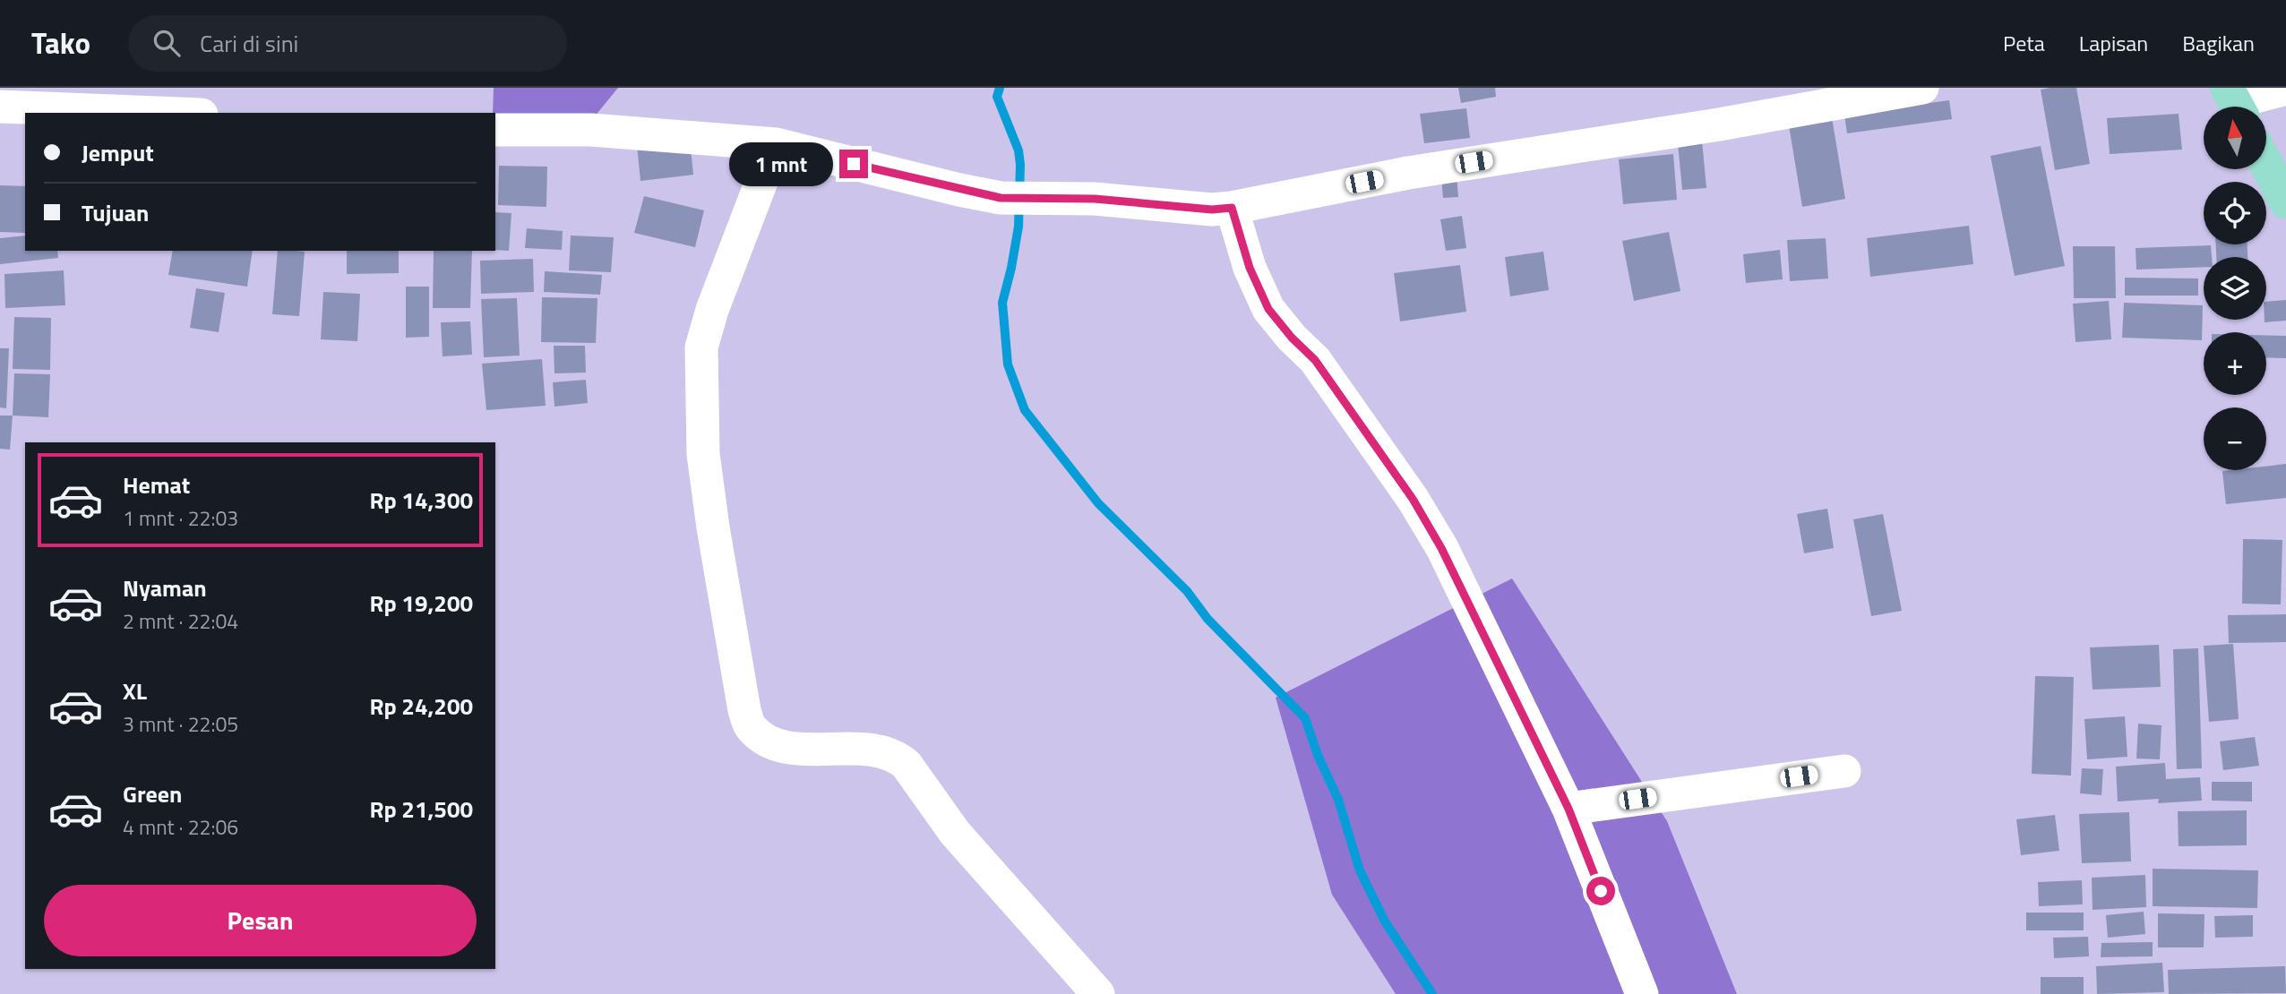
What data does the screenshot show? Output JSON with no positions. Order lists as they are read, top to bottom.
{
  "north": "top",
  "page": {
    "header": "Tako",
    "search": "Cari di sini",
    "nav": ["Peta", "Lapisan", "Bagikan"],
    "map_buttons": ["+", "−"],
    "banner": ["Jemput", "Tujuan"],
    "bubble": "1 mnt",
    "list": [
      {
        "name": "Hemat",
        "note": "1 mnt · 22:03",
        "value": "Rp 14,300"
      },
      {
        "name": "Nyaman",
        "note": "2 mnt · 22:04",
        "value": "Rp 19,200"
      },
      {
        "name": "XL",
        "note": "3 mnt · 22:05",
        "value": "Rp 24,200"
      },
      {
        "name": "Green",
        "note": "4 mnt · 22:06",
        "value": "Rp 21,500"
      }
    ],
    "buttons": "Pesan"
  }
}
